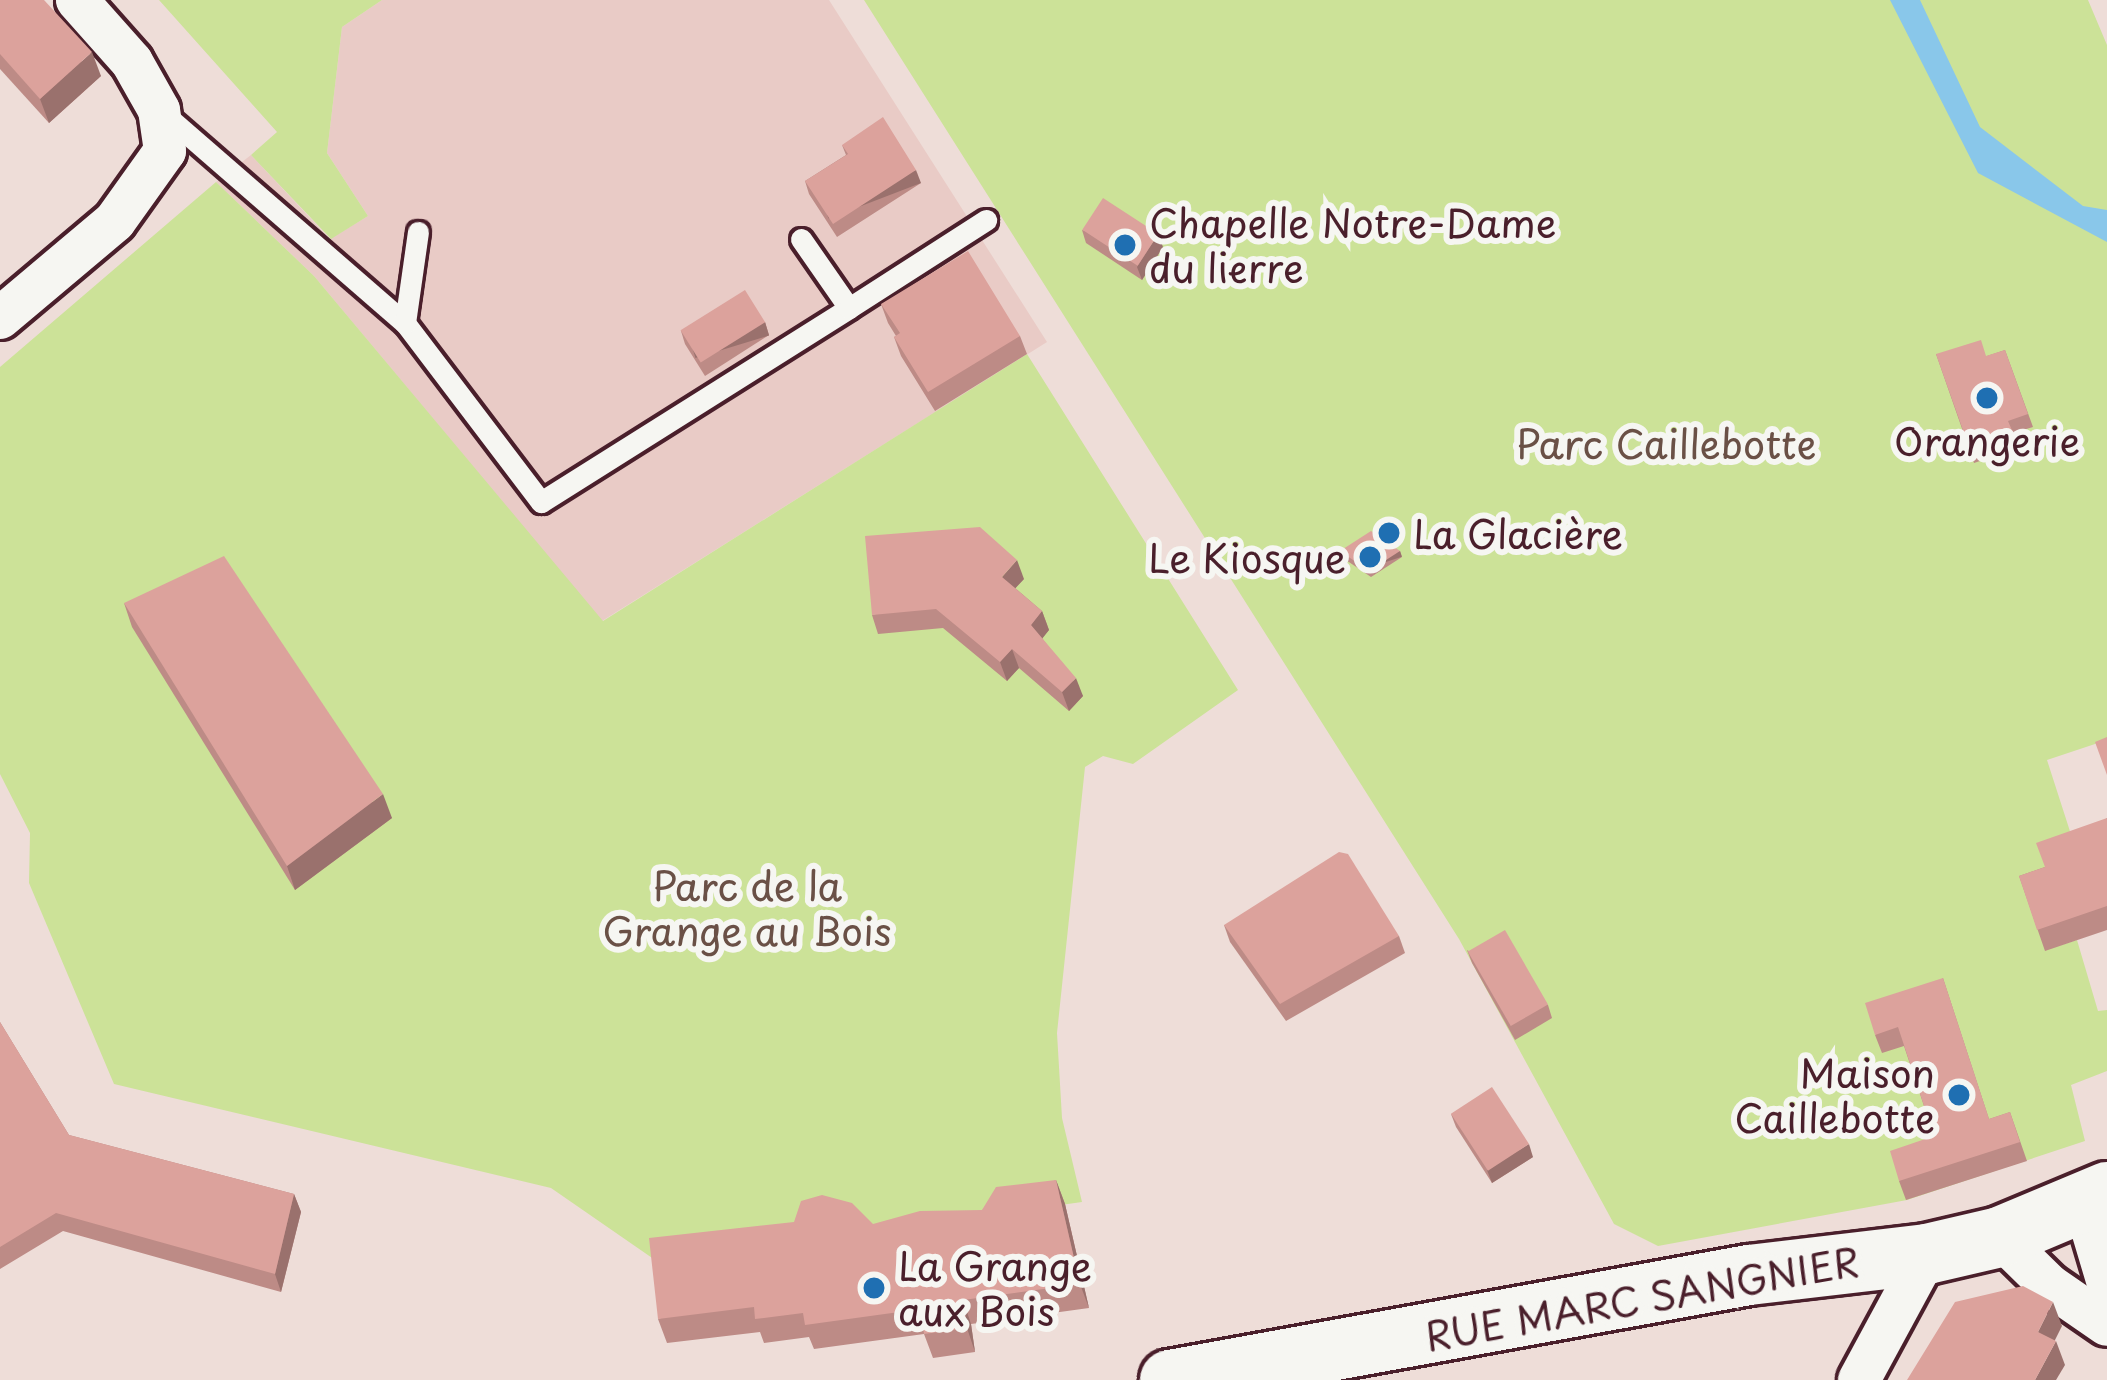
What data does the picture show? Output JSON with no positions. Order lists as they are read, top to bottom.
{
  "streets": {
    "street": ["RUE MARC SANGNIER"]
  },
  "parks": ["Parc Caillebotte", "Parc de la Grange au Bois"],
  "places": [
    "Chapelle Notre-Dame du lierre",
    "Orangerie",
    "La Glacière",
    "Le Kiosque",
    "Maison Caillebotte",
    "La Grange aux Bois"
  ]
}
